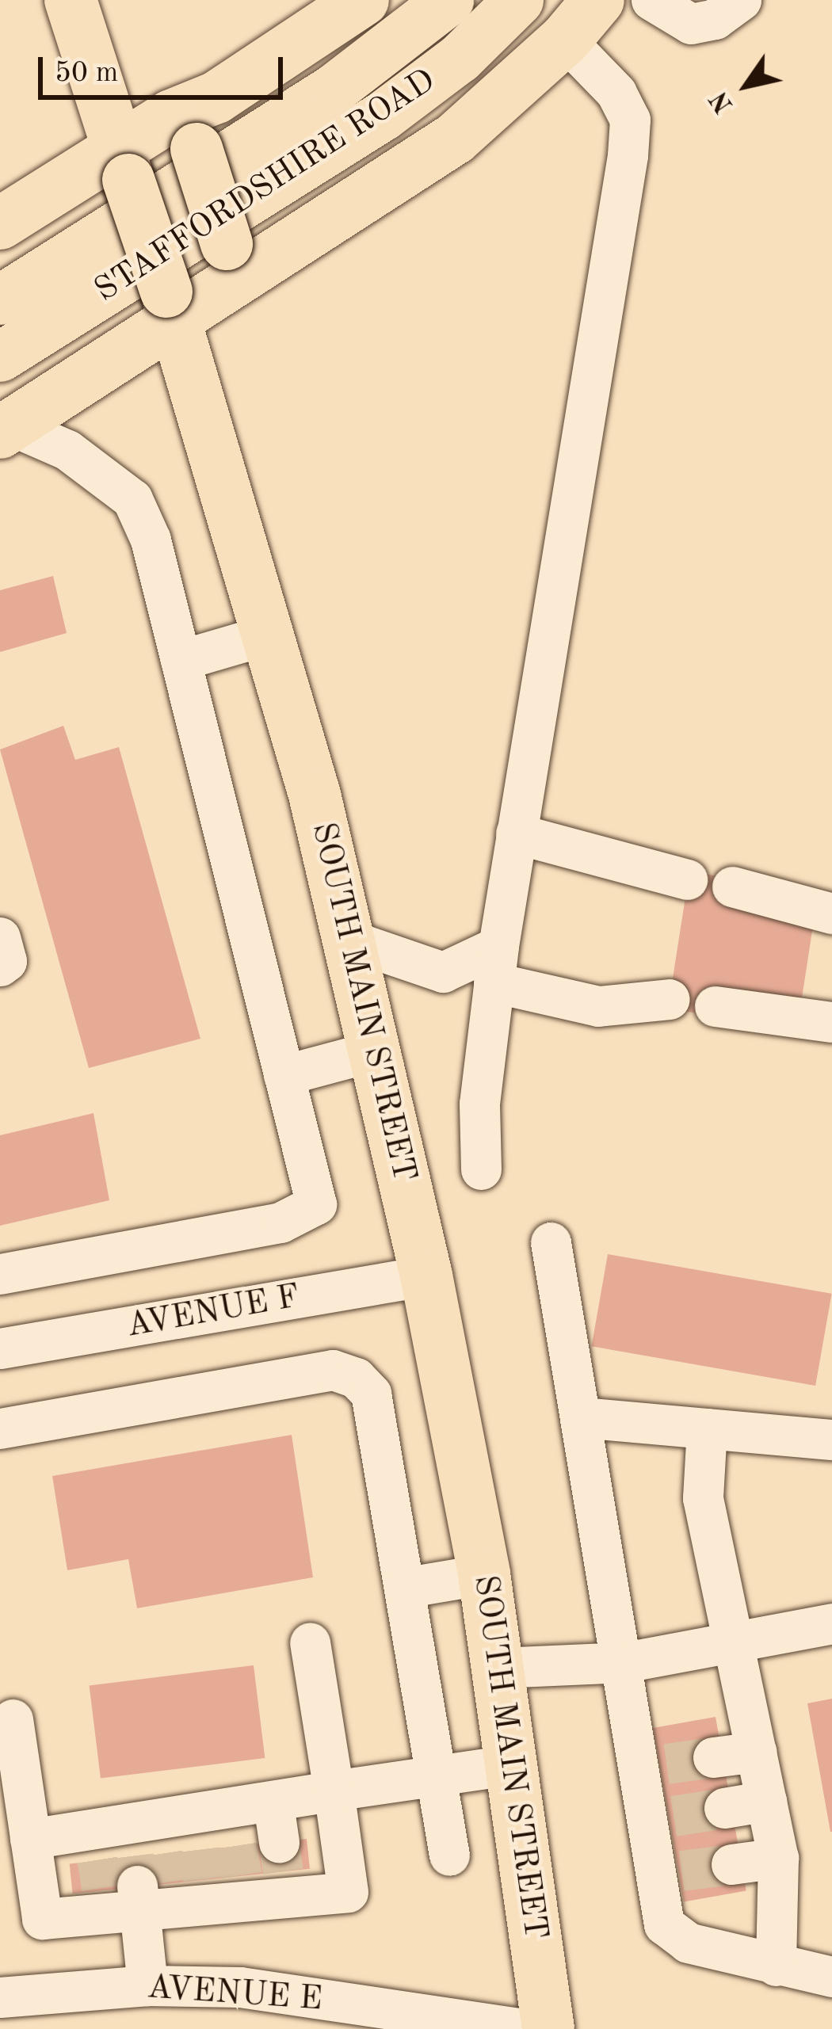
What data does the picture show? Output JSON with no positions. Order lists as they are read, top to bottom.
{
  "streets": {
    "highway": ["SOUTH MAIN STREET"],
    "main road": ["STAFFORDSHIRE ROAD"],
    "street": ["AVENUE F", "AVENUE E"]
  },
  "crossings": [
    ["SOUTH MAIN STREET", "AVENUE F"]
  ],
  "scale_bar": "50 m",
  "north": "bottom left"
}
